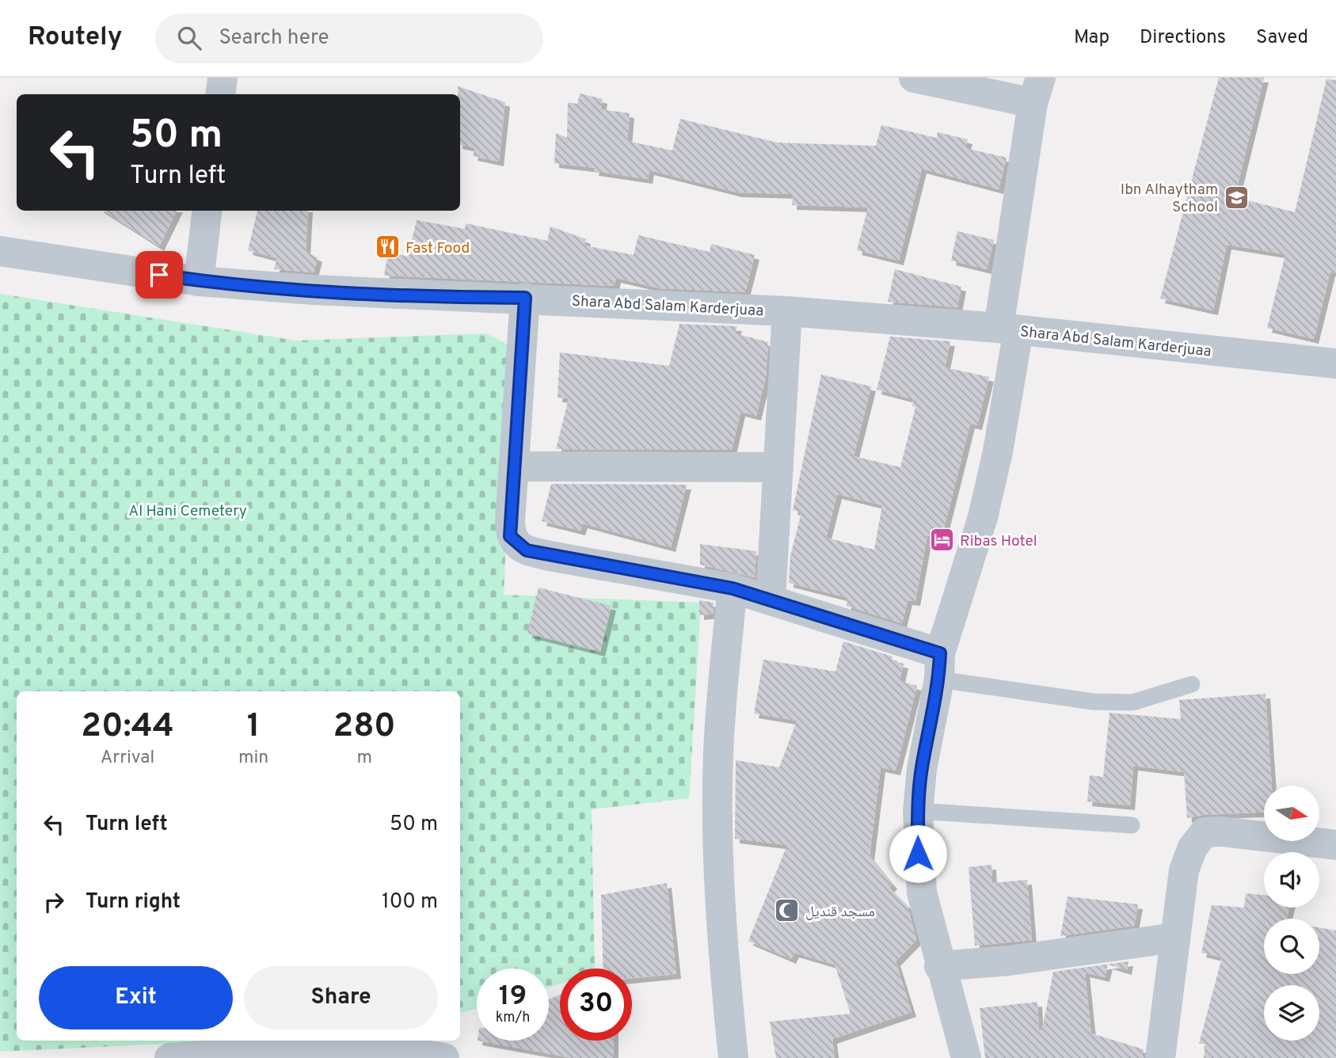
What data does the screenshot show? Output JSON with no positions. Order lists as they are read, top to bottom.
{
  "streets": {
    "street": ["Shara Abd Salam Karderjuaa"]
  },
  "parks": ["Al Hani Cemetery"],
  "places": {
    "school or university": ["Ibn Alhaytham School"],
    "restaurant": ["Fast Food"],
    "hotel": ["Ribas Hotel"],
    "mosque": ["مسجد قنديل"]
  },
  "north": "right",
  "page": {
    "header": "Routely",
    "search": "Search here",
    "nav": ["Map", "Directions", "Saved"],
    "turn": ["50 m", "Turn left"],
    "eta": [
      "20:44",
      "Arrival",
      "1",
      "min",
      "280",
      "m"
    ],
    "list": [
      {
        "name": "Turn left",
        "value": "50 m"
      },
      {
        "name": "Turn right",
        "value": "100 m"
      }
    ],
    "buttons": ["Exit", "Share"],
    "speed": "19 km/h",
    "limit": "30"
  }
}
